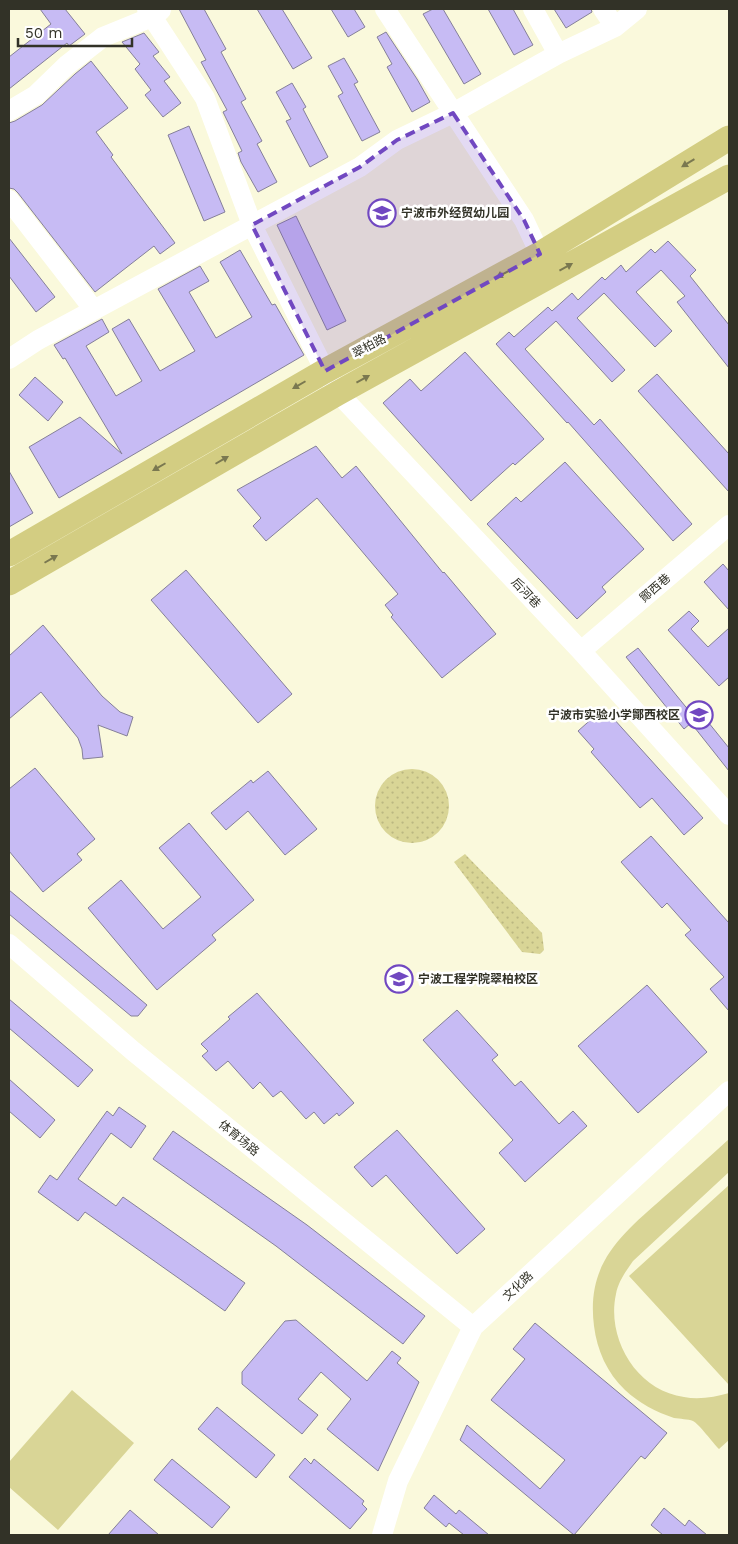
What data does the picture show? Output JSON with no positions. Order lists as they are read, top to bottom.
{
  "streets": {
    "main road": ["翠柏路"],
    "street": [
      "鄮西巷",
      "后河巷",
      "体育场路",
      "文化路"
    ]
  },
  "crossings": [
    ["翠柏路", "后河巷"],
    ["鄮西巷", "后河巷"],
    ["体育场路", "文化路"]
  ],
  "places": {
    "school or university": ["宁波市外经贸幼儿园", "宁波市实验小学鄮西校区", "宁波工程学院翠柏校区"]
  },
  "scale_bar": "50 m"
}
